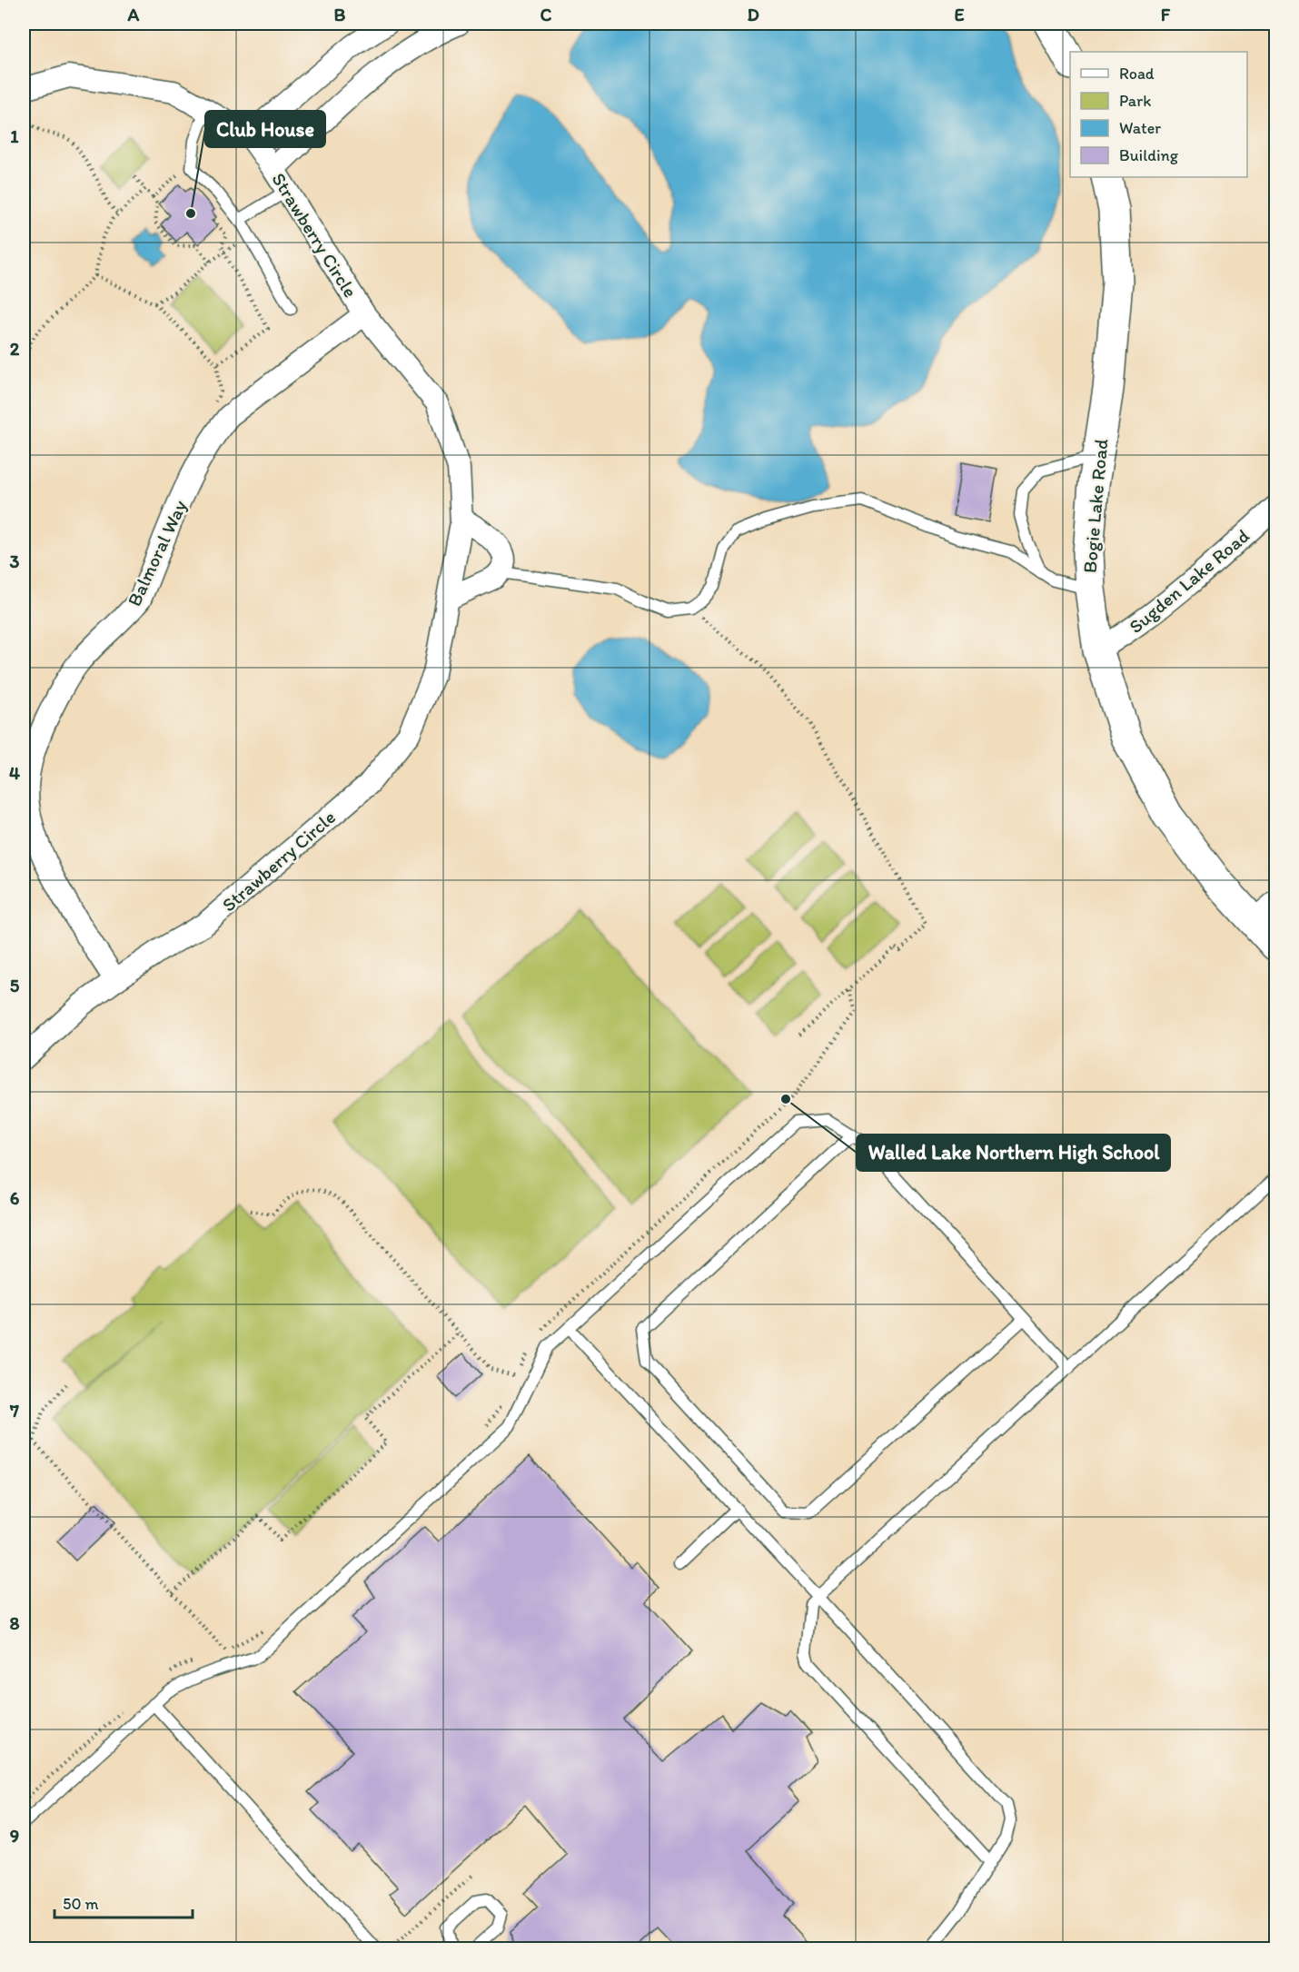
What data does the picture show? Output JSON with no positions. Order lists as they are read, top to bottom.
{
  "streets": {
    "main road": ["Bogie Lake Road"],
    "street": ["Strawberry Circle", "Balmoral Way", "Sugden Lake Road"]
  },
  "crossings": [
    ["Strawberry Circle", "Balmoral Way"],
    ["Bogie Lake Road", "Sugden Lake Road"]
  ],
  "places": ["Club House", "Walled Lake Northern High School"],
  "legend": [
    "Road",
    "Park",
    "Water",
    "Building"
  ],
  "scale_bar": "50 m",
  "grid": {
    "columns": [
      "A",
      "B",
      "C",
      "D",
      "E",
      "F"
    ],
    "rows": [
      "1",
      "2",
      "3",
      "4",
      "5",
      "6",
      "7",
      "8",
      "9"
    ]
  }
}
